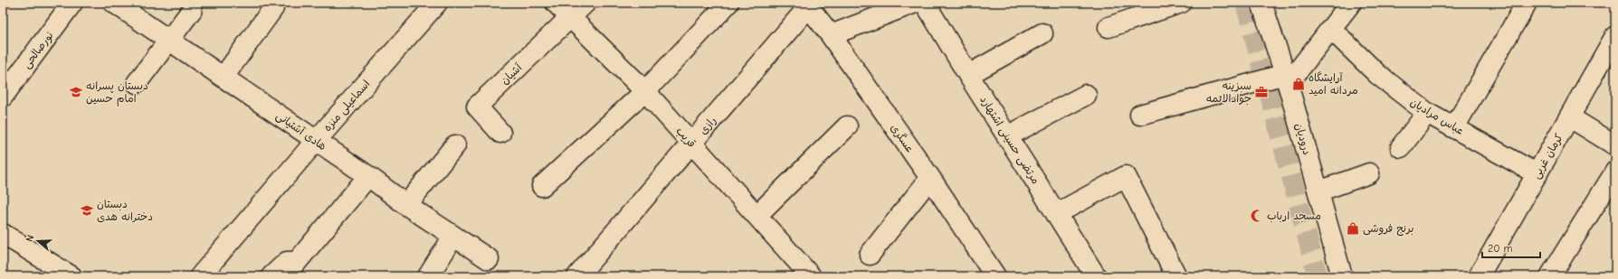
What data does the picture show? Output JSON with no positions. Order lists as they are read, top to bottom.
{
  "streets": {
    "street": [
      "نورصالحی",
      "آشیان",
      "اسماعیلی منزه",
      "عباس مرادیان",
      "رازی",
      "هادی آشتیانی",
      "قریب",
      "عسگری",
      "درودیان",
      "مرتضی حسینی اشتهارد",
      "کرمان غربی"
    ]
  },
  "crossings": [
    ["آشیان", "قریب"],
    ["اسماعیلی منزه", "هادی آشتیانی"],
    ["عباس مرادیان", "کرمان غربی"],
    ["رازی", "قریب"],
    ["رازی", "عسگری"]
  ],
  "places": {
    "shop": ["آرایشگاه مردانه امید", "برنج فروشی"],
    "school or university": ["دبستان پسرانه امام حسین", "دبستان دخترانه هدی"],
    "office": ["سبزینه جوادالائمه"],
    "mosque": ["مسجد ارباب"]
  },
  "scale_bar": "20 m",
  "north": "left"
}
